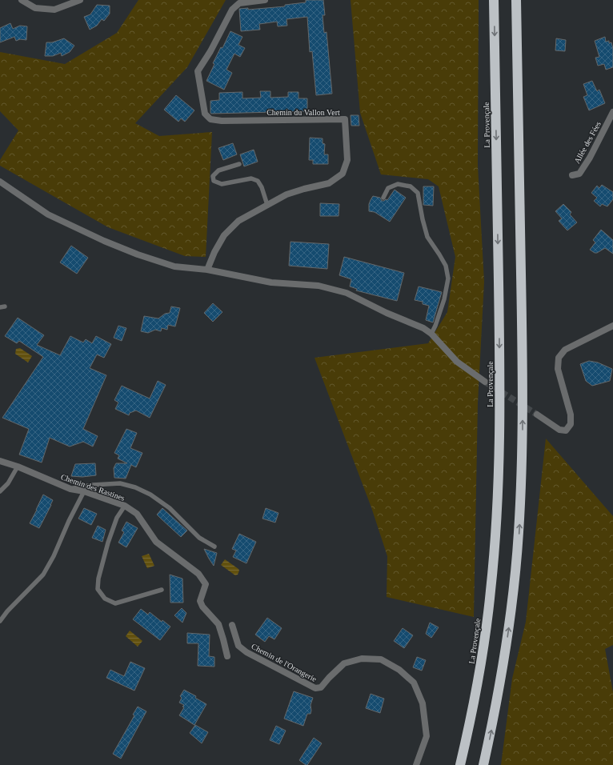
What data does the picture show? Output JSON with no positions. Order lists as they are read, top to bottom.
{
  "streets": {
    "highway": ["La Provençale"],
    "street": [
      "Chemin du Vallon Vert",
      "Allée des Fées",
      "Chemin des Rastines",
      "Chemin de l'Orangerie"
    ]
  }
}
